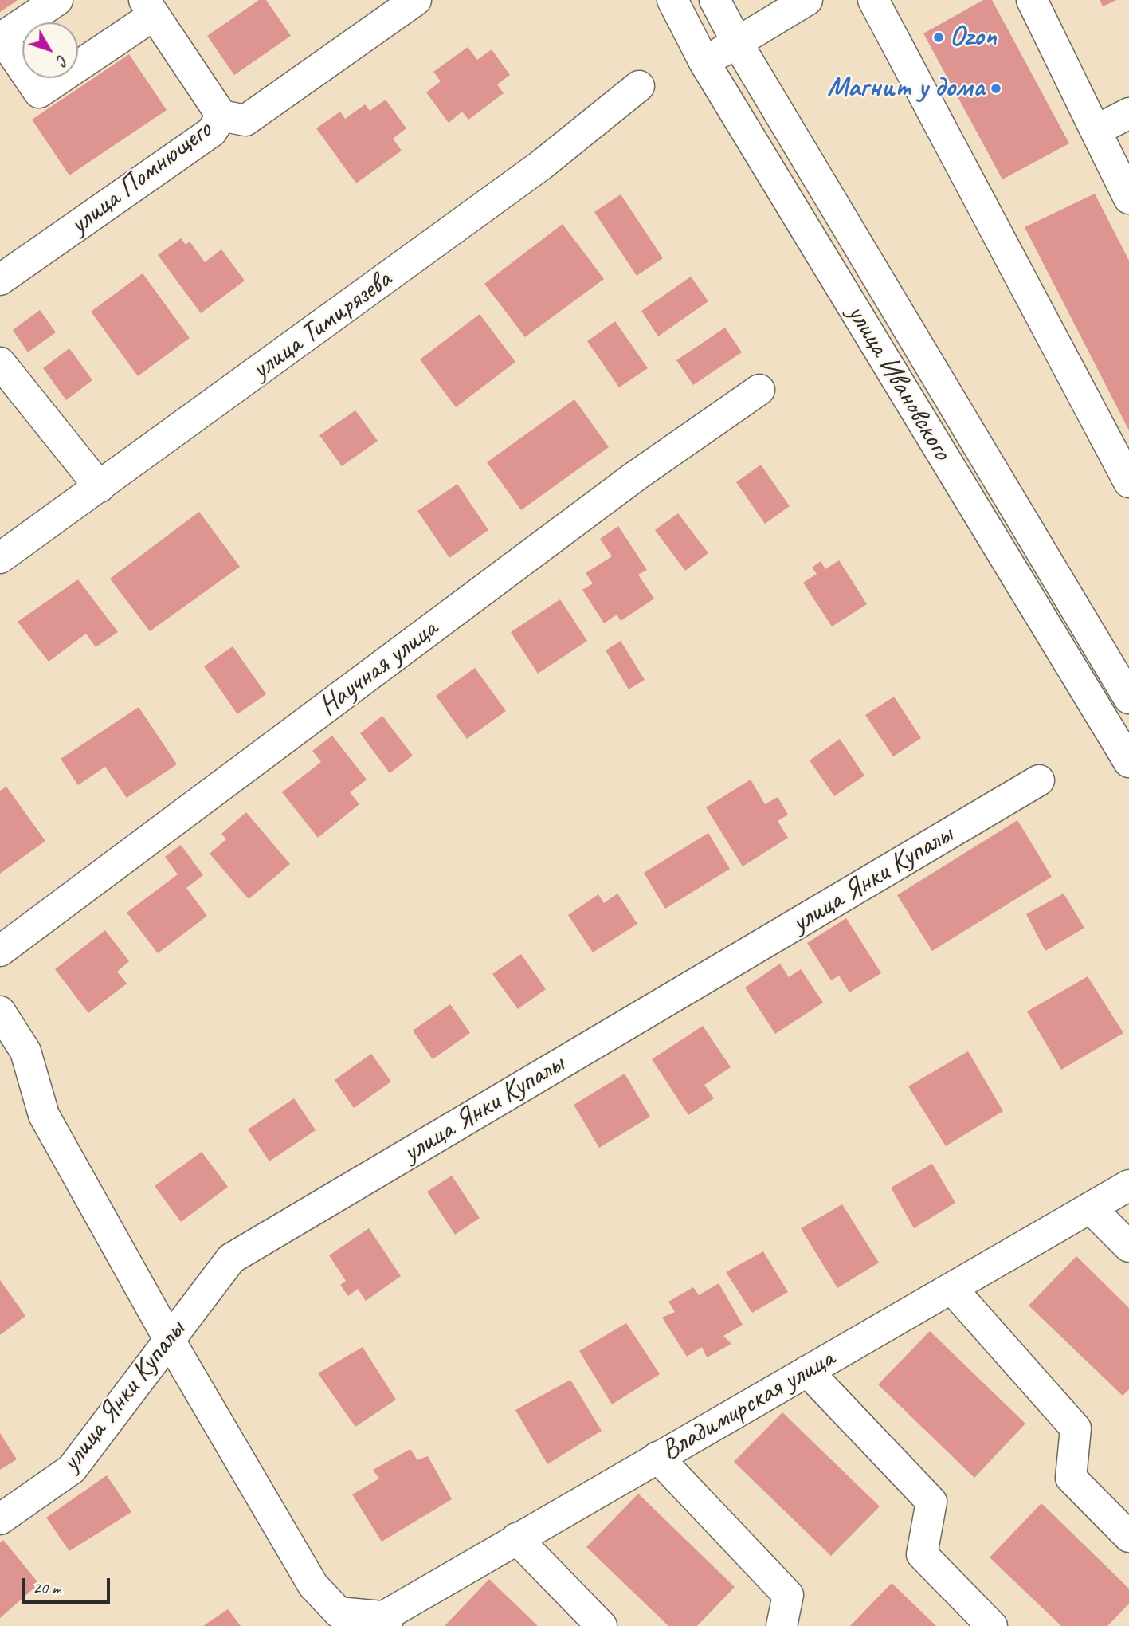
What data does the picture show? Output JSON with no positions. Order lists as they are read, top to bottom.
{
  "streets": {
    "street": [
      "улица Помнющего",
      "улица Тимирязева",
      "улица Ивановского",
      "Научная улица",
      "улица Янки Купалы",
      "Владимирская улица"
    ]
  },
  "places": ["Ozon", "Магнит у дома"],
  "scale_bar": "20 m",
  "north": "bottom right"
}
